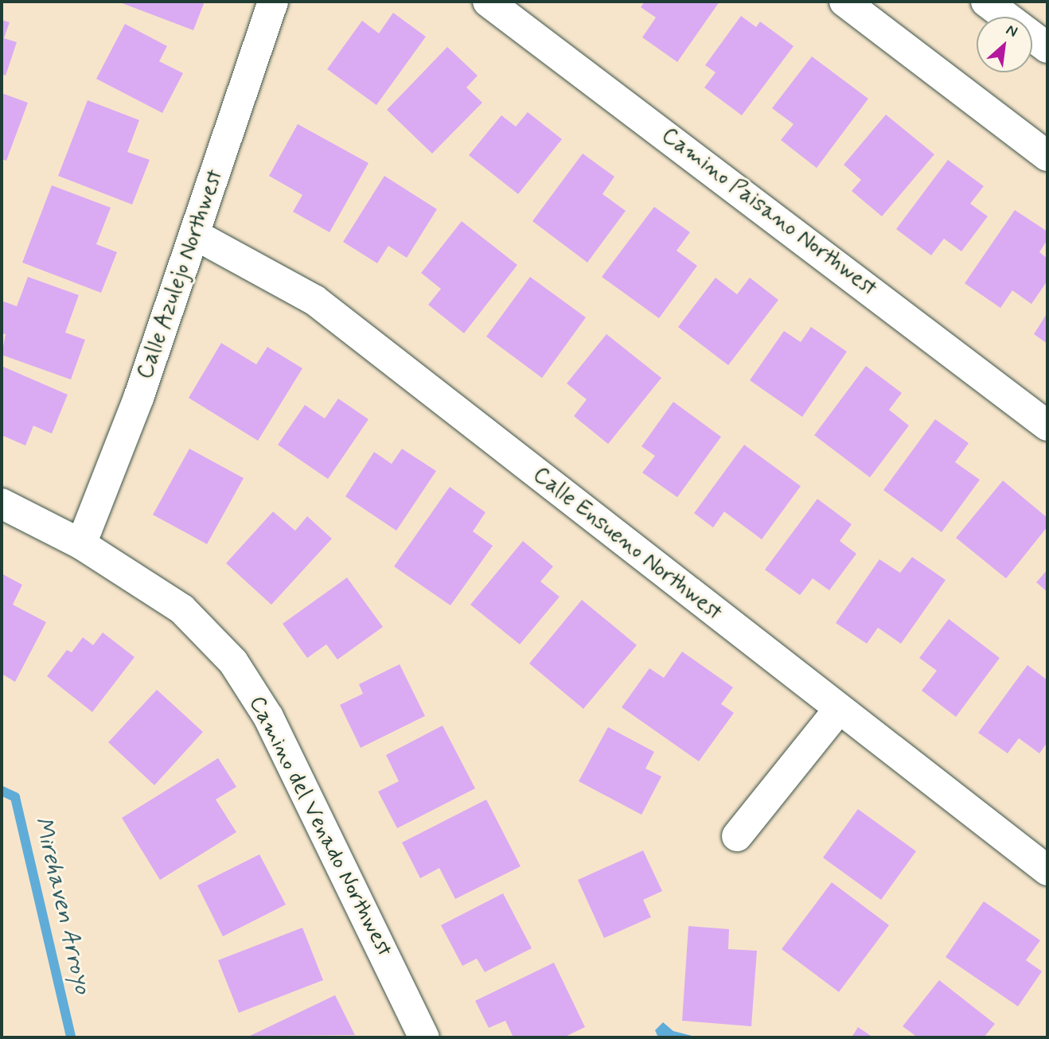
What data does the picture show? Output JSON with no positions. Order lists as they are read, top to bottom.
{
  "streets": {
    "street": [
      "Camino Paisano Northwest",
      "Calle Azulejo Northwest",
      "Calle Ensueno Northwest",
      "Camino del Venado Northwest"
    ]
  },
  "crossings": [
    ["Calle Azulejo Northwest", "Calle Ensueno Northwest"],
    ["Calle Azulejo Northwest", "Camino del Venado Northwest"]
  ],
  "water": ["Mirehaven Arroyo"],
  "north": "top right"
}
